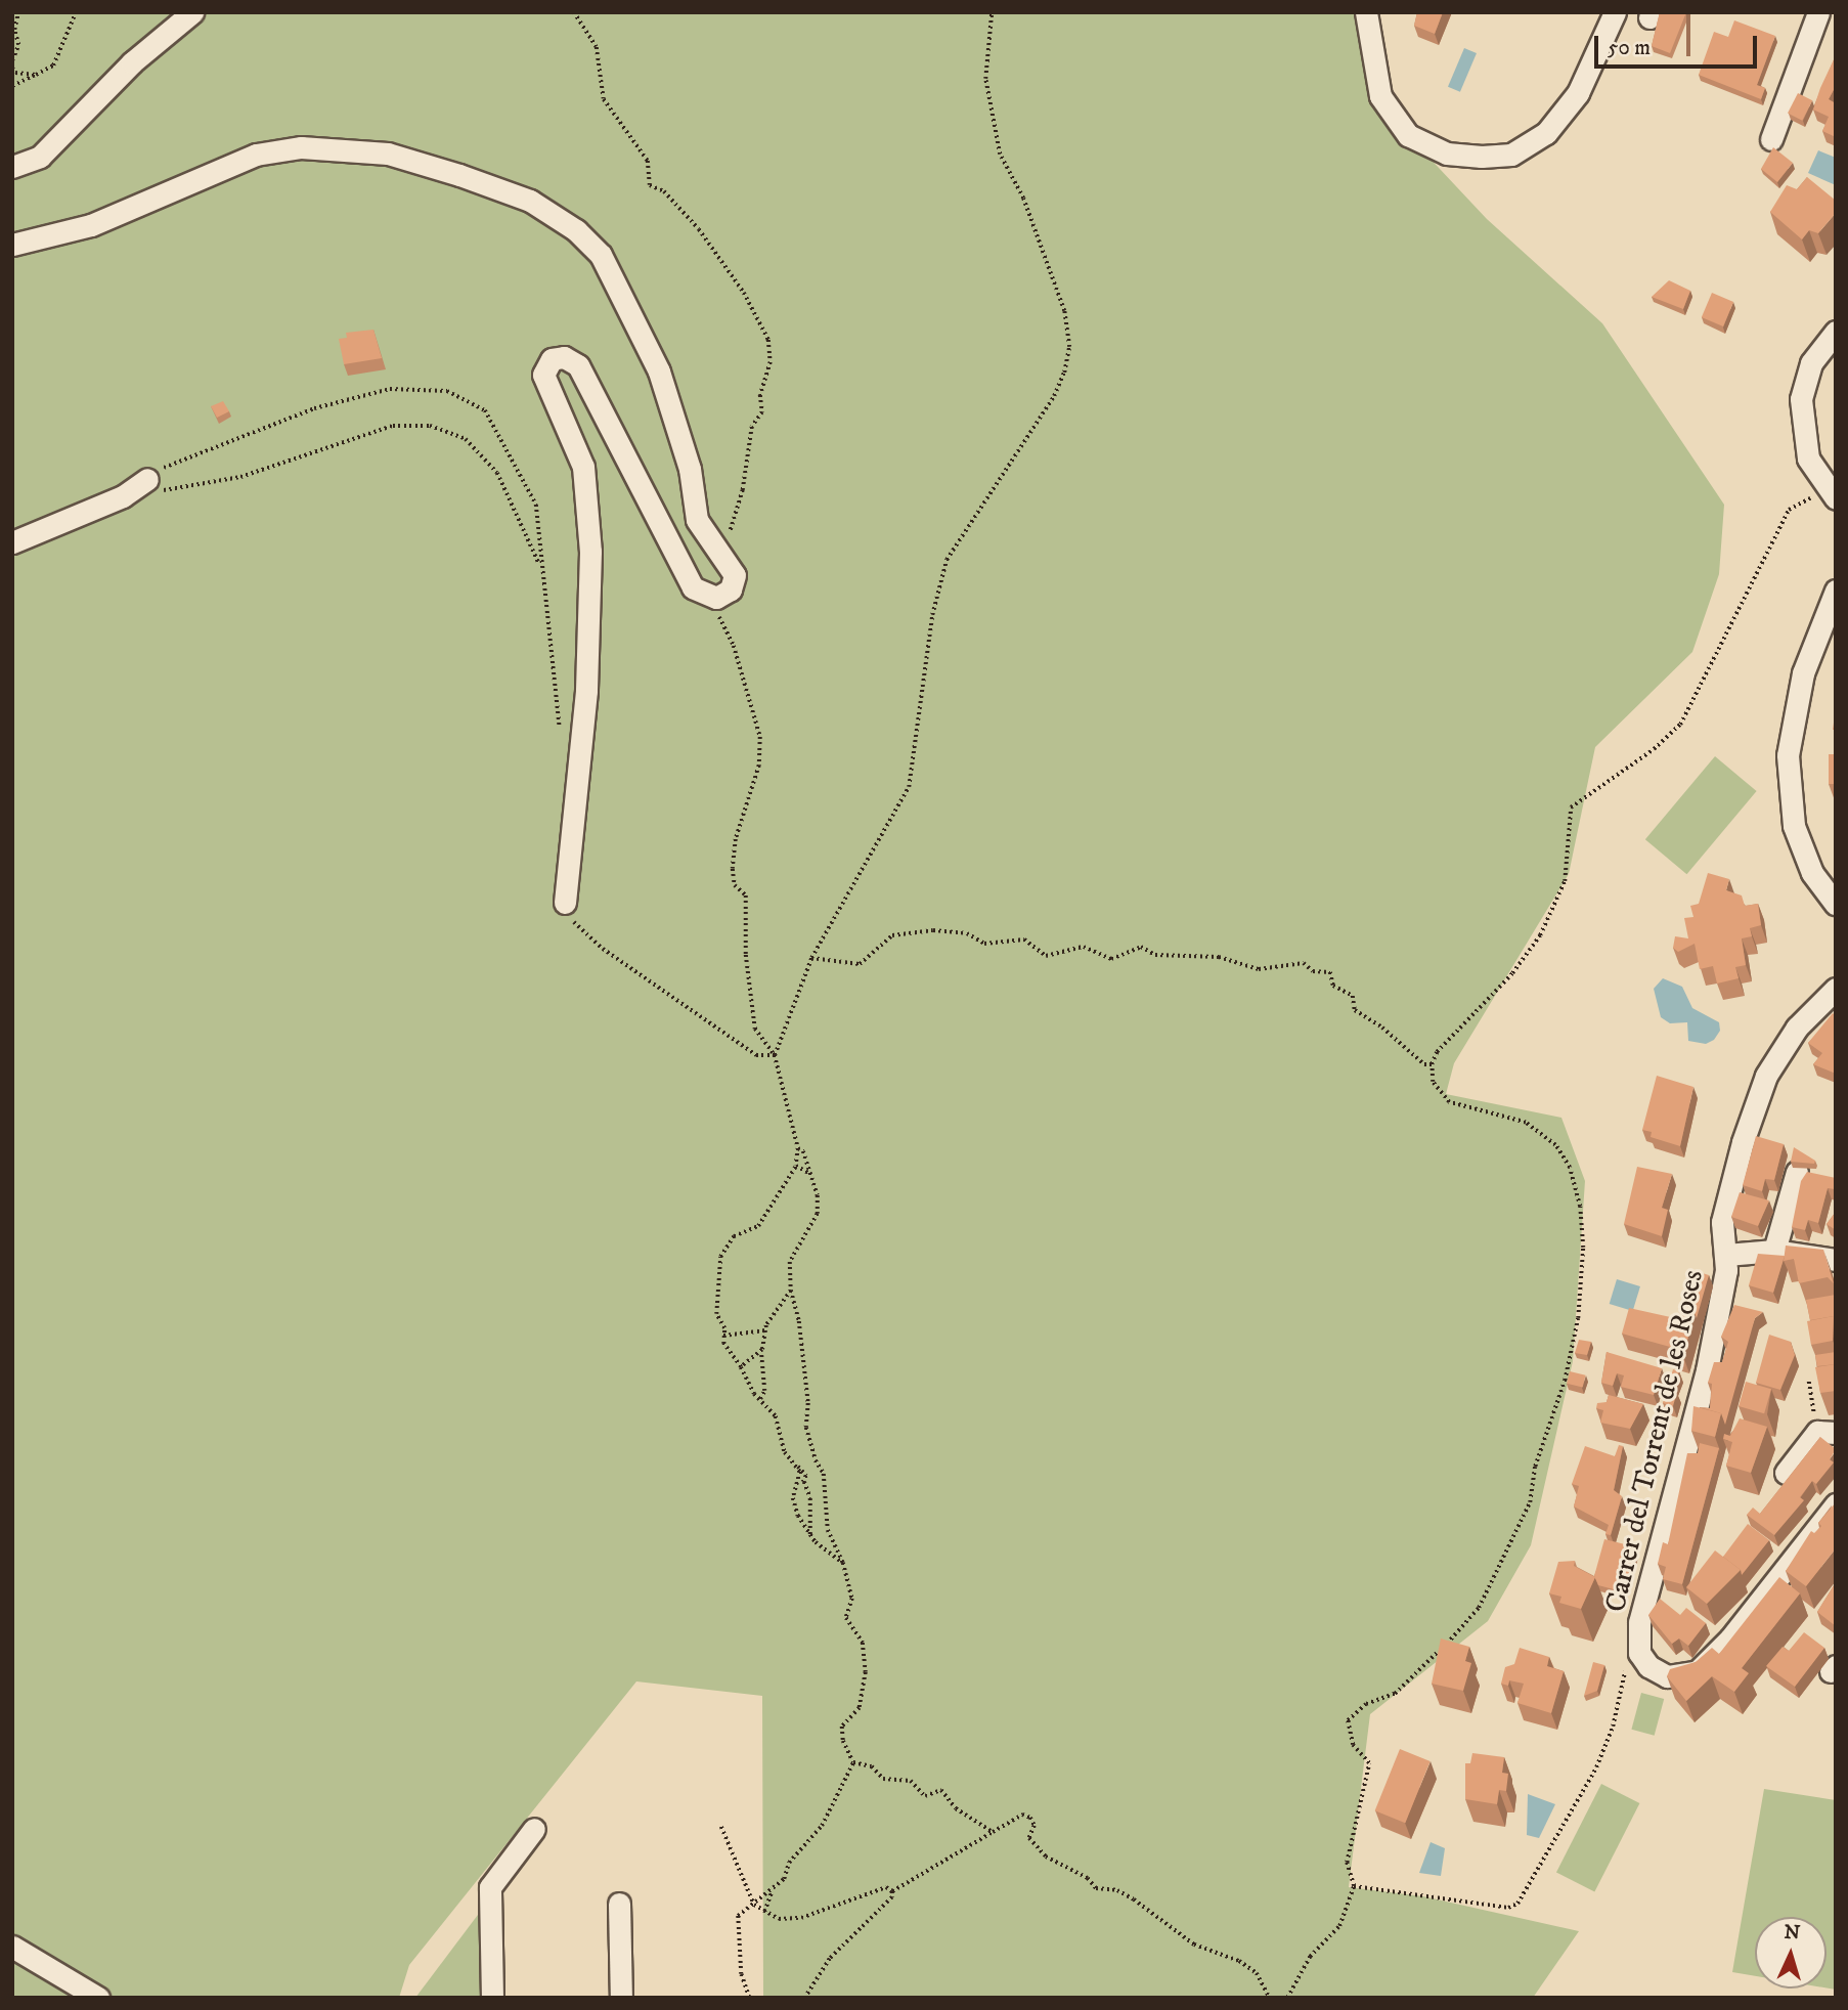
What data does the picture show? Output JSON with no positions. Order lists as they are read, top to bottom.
{
  "streets": {
    "street": ["Carrer del Torrent de les Roses"]
  },
  "scale_bar": "50 m",
  "north": "top"
}
